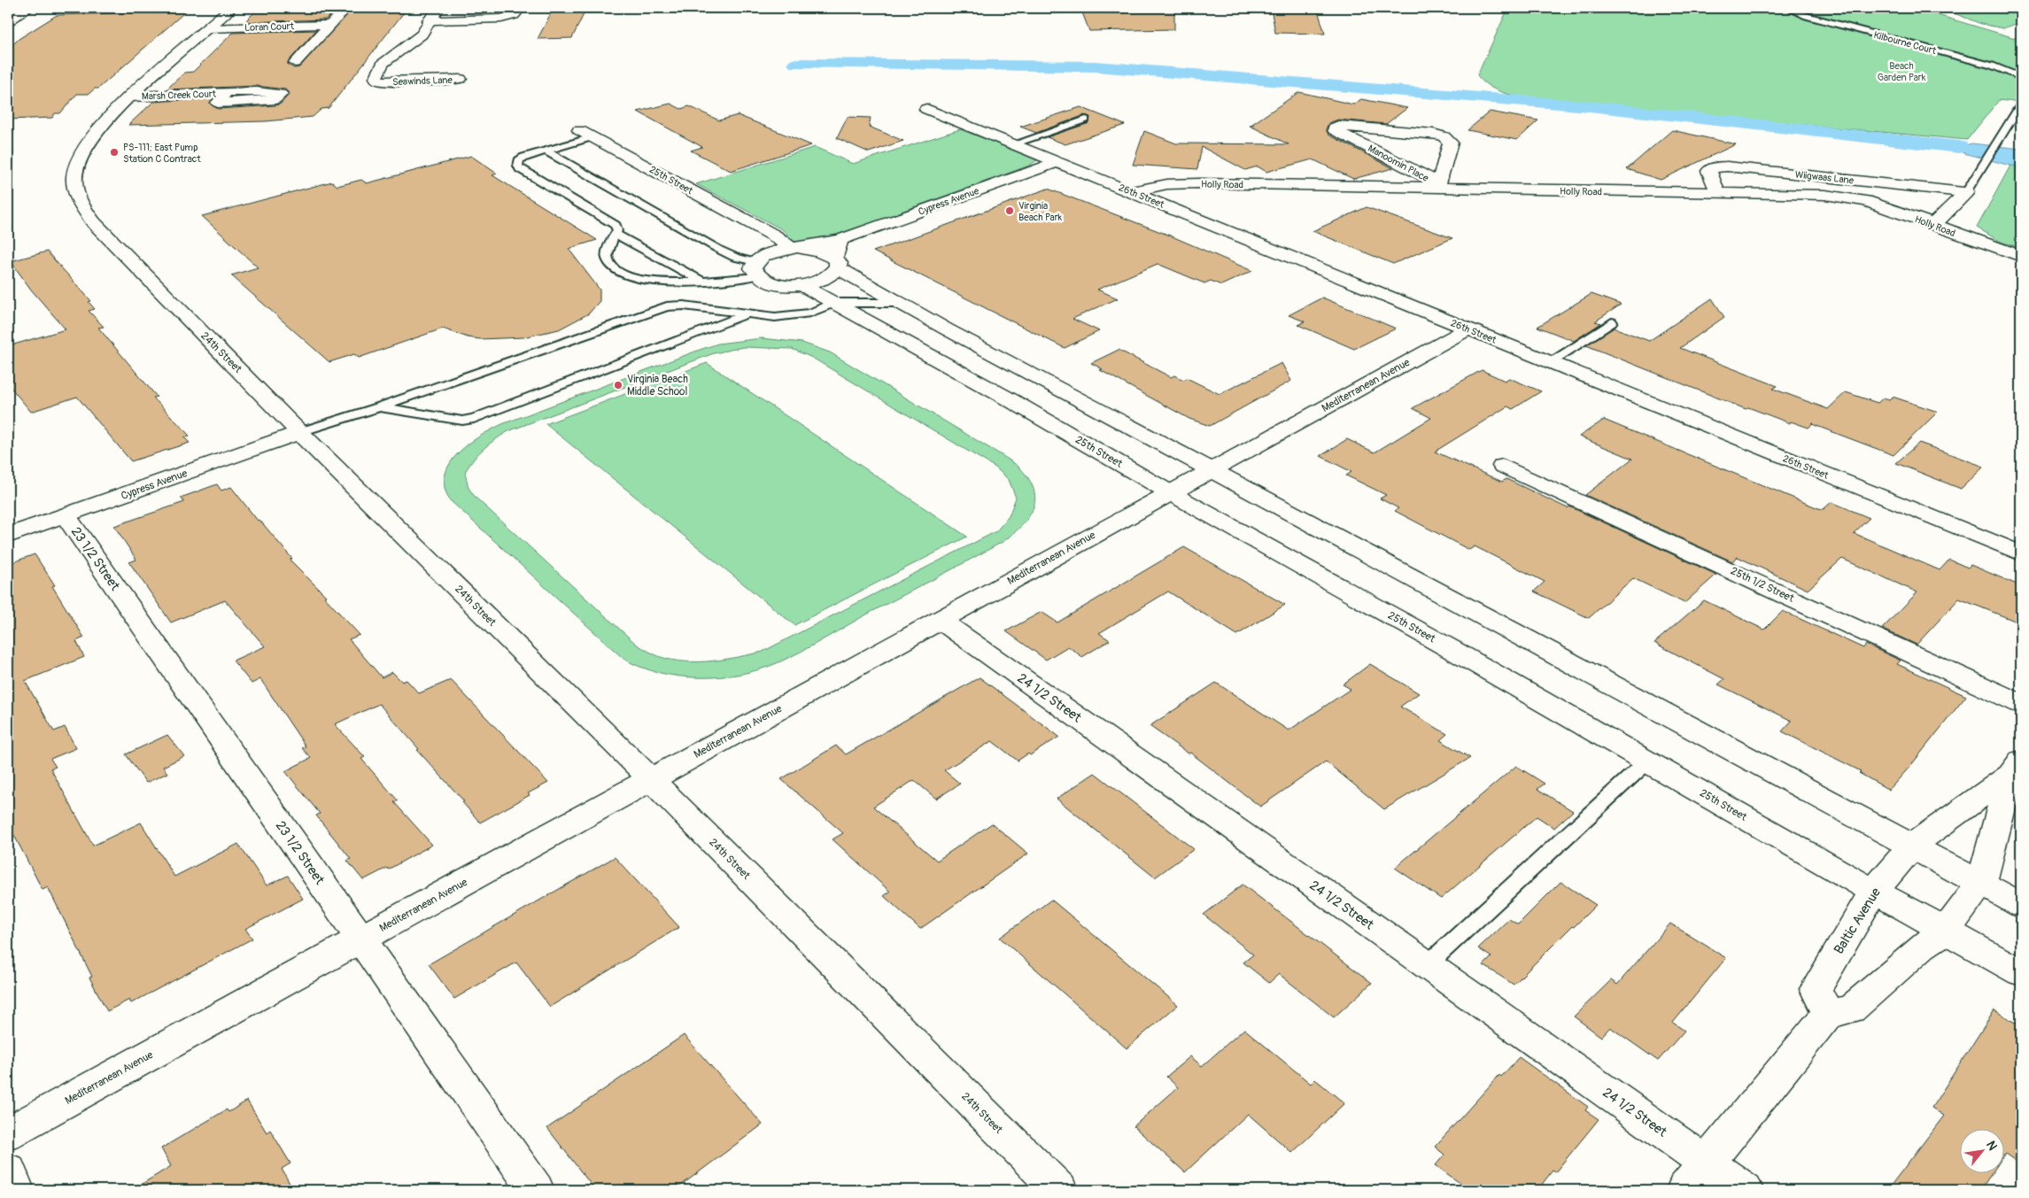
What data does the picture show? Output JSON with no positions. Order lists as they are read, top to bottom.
{
  "streets": {
    "street": [
      "Loran Court",
      "Seawinds Lane",
      "Marsh Creek Court",
      "Manoomin Place",
      "Wiigwaas Lane",
      "25th Street",
      "Holly Road",
      "26th Street",
      "Cypress Avenue",
      "24th Street",
      "Mediterranean Avenue",
      "23 1/2 Street",
      "25th 1/2 Street",
      "24 1/2 Street",
      "Baltic Avenue"
    ],
    "lane": ["Kilbourne Court"]
  },
  "crossings": [
    ["Loran Court", "24th Street"],
    ["Marsh Creek Court", "24th Street"],
    ["Manoomin Place", "Holly Road"],
    ["Wiigwaas Lane", "Holly Road"],
    ["25th Street", "Cypress Avenue"],
    ["25th Street", "Mediterranean Avenue"],
    ["25th Street", "Baltic Avenue"],
    ["Holly Road", "26th Street"],
    ["26th Street", "Cypress Avenue"],
    ["26th Street", "Mediterranean Avenue"],
    ["Cypress Avenue", "24th Street"],
    ["Cypress Avenue", "23 1/2 Street"],
    ["24th Street", "Mediterranean Avenue"],
    ["Mediterranean Avenue", "23 1/2 Street"],
    ["Mediterranean Avenue", "24 1/2 Street"]
  ],
  "parks": ["Beach Garden Park"],
  "places": ["PS-111; East Pump Station C Contract", "Virginia Beach Park", "Virginia Beach Middle School"],
  "north": "top right"
}
